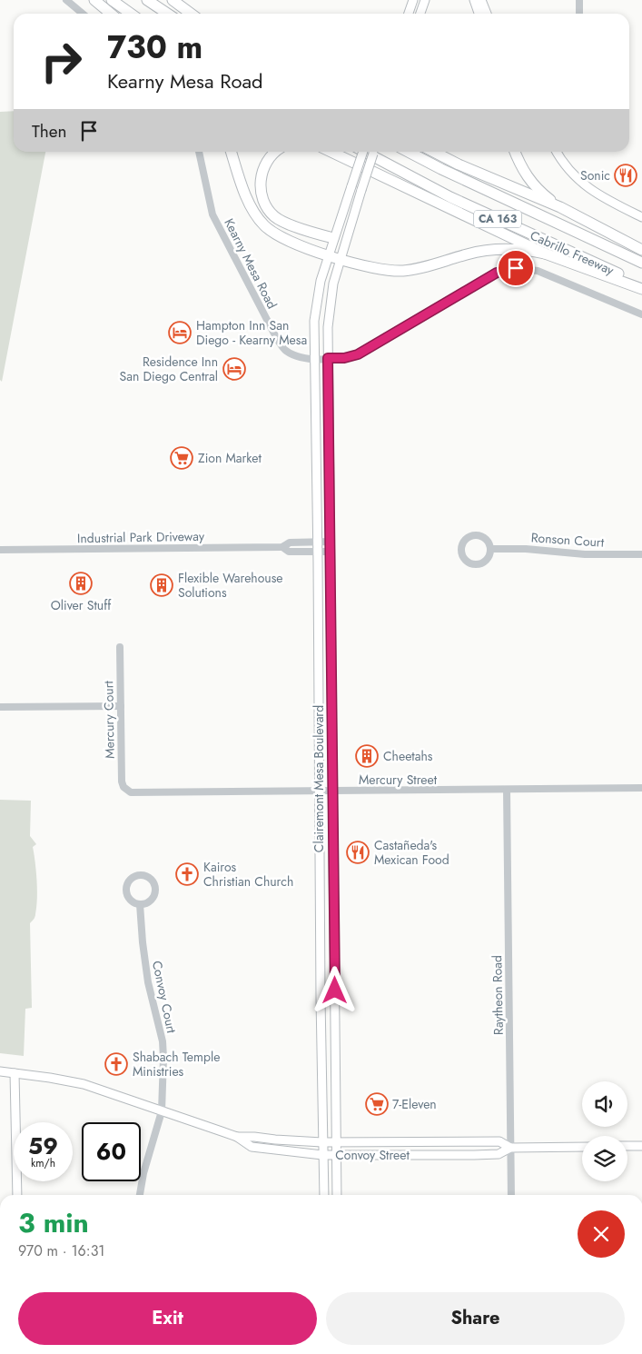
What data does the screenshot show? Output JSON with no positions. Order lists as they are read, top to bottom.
{
  "streets": {
    "highway": ["CA 163", "Cabrillo Freeway"],
    "main road": ["Clairemont Mesa Boulevard", "Convoy Street"],
    "street": [
      "Kearny Mesa Road",
      "Industrial Park Driveway",
      "Ronson Court",
      "Mercury Court",
      "Mercury Street",
      "Raytheon Road",
      "Convoy Court"
    ]
  },
  "crossings": [
    ["Kearny Mesa Road", "Clairemont Mesa Boulevard"],
    ["Industrial Park Driveway", "Clairemont Mesa Boulevard"],
    ["Mercury Court", "Mercury Street"],
    ["Clairemont Mesa Boulevard", "Mercury Street"],
    ["Clairemont Mesa Boulevard", "Convoy Street"],
    ["Mercury Street", "Raytheon Road"],
    ["Raytheon Road", "Convoy Street"],
    ["Convoy Court", "Convoy Street"]
  ],
  "places": {
    "restaurant": ["Sonic", "Castañeda's Mexican Food"],
    "hotel": ["Hampton Inn San Diego - Kearny Mesa", "Residence Inn San Diego Central"],
    "supermarket": ["Zion Market", "7-Eleven"],
    "building": ["Oliver Stuff", "Flexible Warehouse Solutions", "Cheetahs"],
    "church": ["Kairos Christian Church", "Shabach Temple Ministries"]
  },
  "page": {
    "turn": ["730 m", "Kearny Mesa Road"],
    "then": "Then",
    "speed": "59 km/h",
    "limit": "60",
    "heading": ["3 min", "970 m · 16:31"],
    "buttons": ["Exit", "Share"]
  }
}
